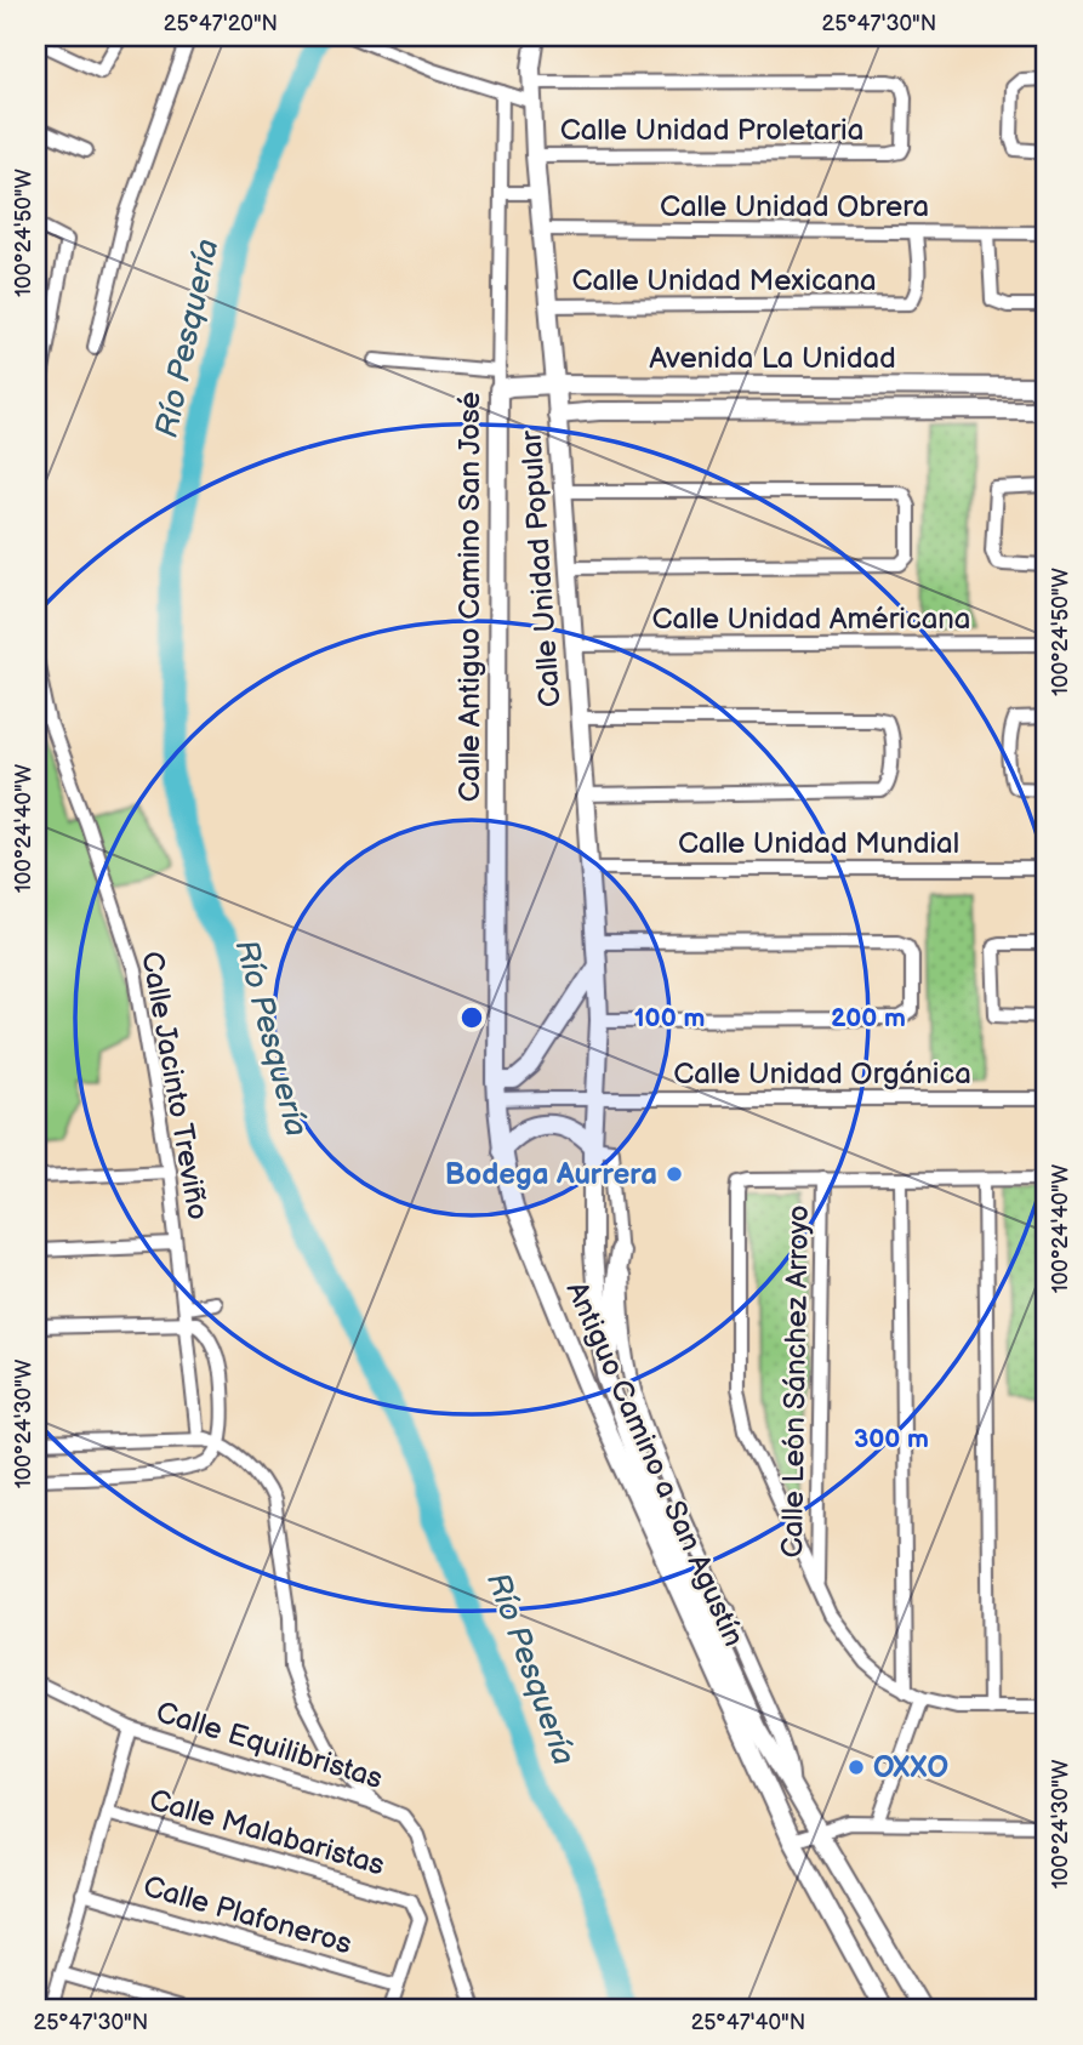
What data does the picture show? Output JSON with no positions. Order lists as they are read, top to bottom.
{
  "streets": {
    "street": [
      "Calle Unidad Proletaria",
      "Calle Unidad Obrera",
      "Calle Unidad Mexicana",
      "Avenida La Unidad",
      "Calle Unidad Popular",
      "Calle Antiguo Camino San José",
      "Calle Unidad Américana",
      "Calle Unidad Mundial",
      "Calle Unidad Orgánica",
      "Calle Jacinto Treviño",
      "Calle León Sánchez Arroyo",
      "Antiguo Camino a San Agustín",
      "Calle Equilibristas",
      "Calle Malabaristas",
      "Calle Plafoneros"
    ]
  },
  "crossings": [
    ["Calle Unidad Proletaria", "Calle Unidad Popular"],
    ["Calle Unidad Obrera", "Calle Unidad Mexicana"],
    ["Calle Unidad Obrera", "Calle Unidad Popular"],
    ["Calle Unidad Mexicana", "Calle Unidad Popular"],
    ["Avenida La Unidad", "Calle Unidad Popular"],
    ["Avenida La Unidad", "Calle Antiguo Camino San José"],
    ["Calle Unidad Popular", "Calle Unidad Américana"],
    ["Calle Unidad Popular", "Calle Unidad Mundial"],
    ["Calle Unidad Popular", "Calle Unidad Orgánica"],
    ["Calle Unidad Popular", "Antiguo Camino a San Agustín"],
    ["Calle Antiguo Camino San José", "Calle Unidad Orgánica"],
    ["Calle Antiguo Camino San José", "Antiguo Camino a San Agustín"],
    ["Calle Unidad Orgánica", "Antiguo Camino a San Agustín"]
  ],
  "water": ["Río Pesquería"],
  "places": ["Bodega Aurrera", "OXXO"],
  "coordinates": [
    "25°47'20\"N",
    "25°47'30\"N",
    "100°24'50\"W",
    "100°24'40\"W",
    "100°24'30\"W",
    "25°47'40\"N"
  ],
  "rings": ["100 m", "200 m", "300 m"]
}
